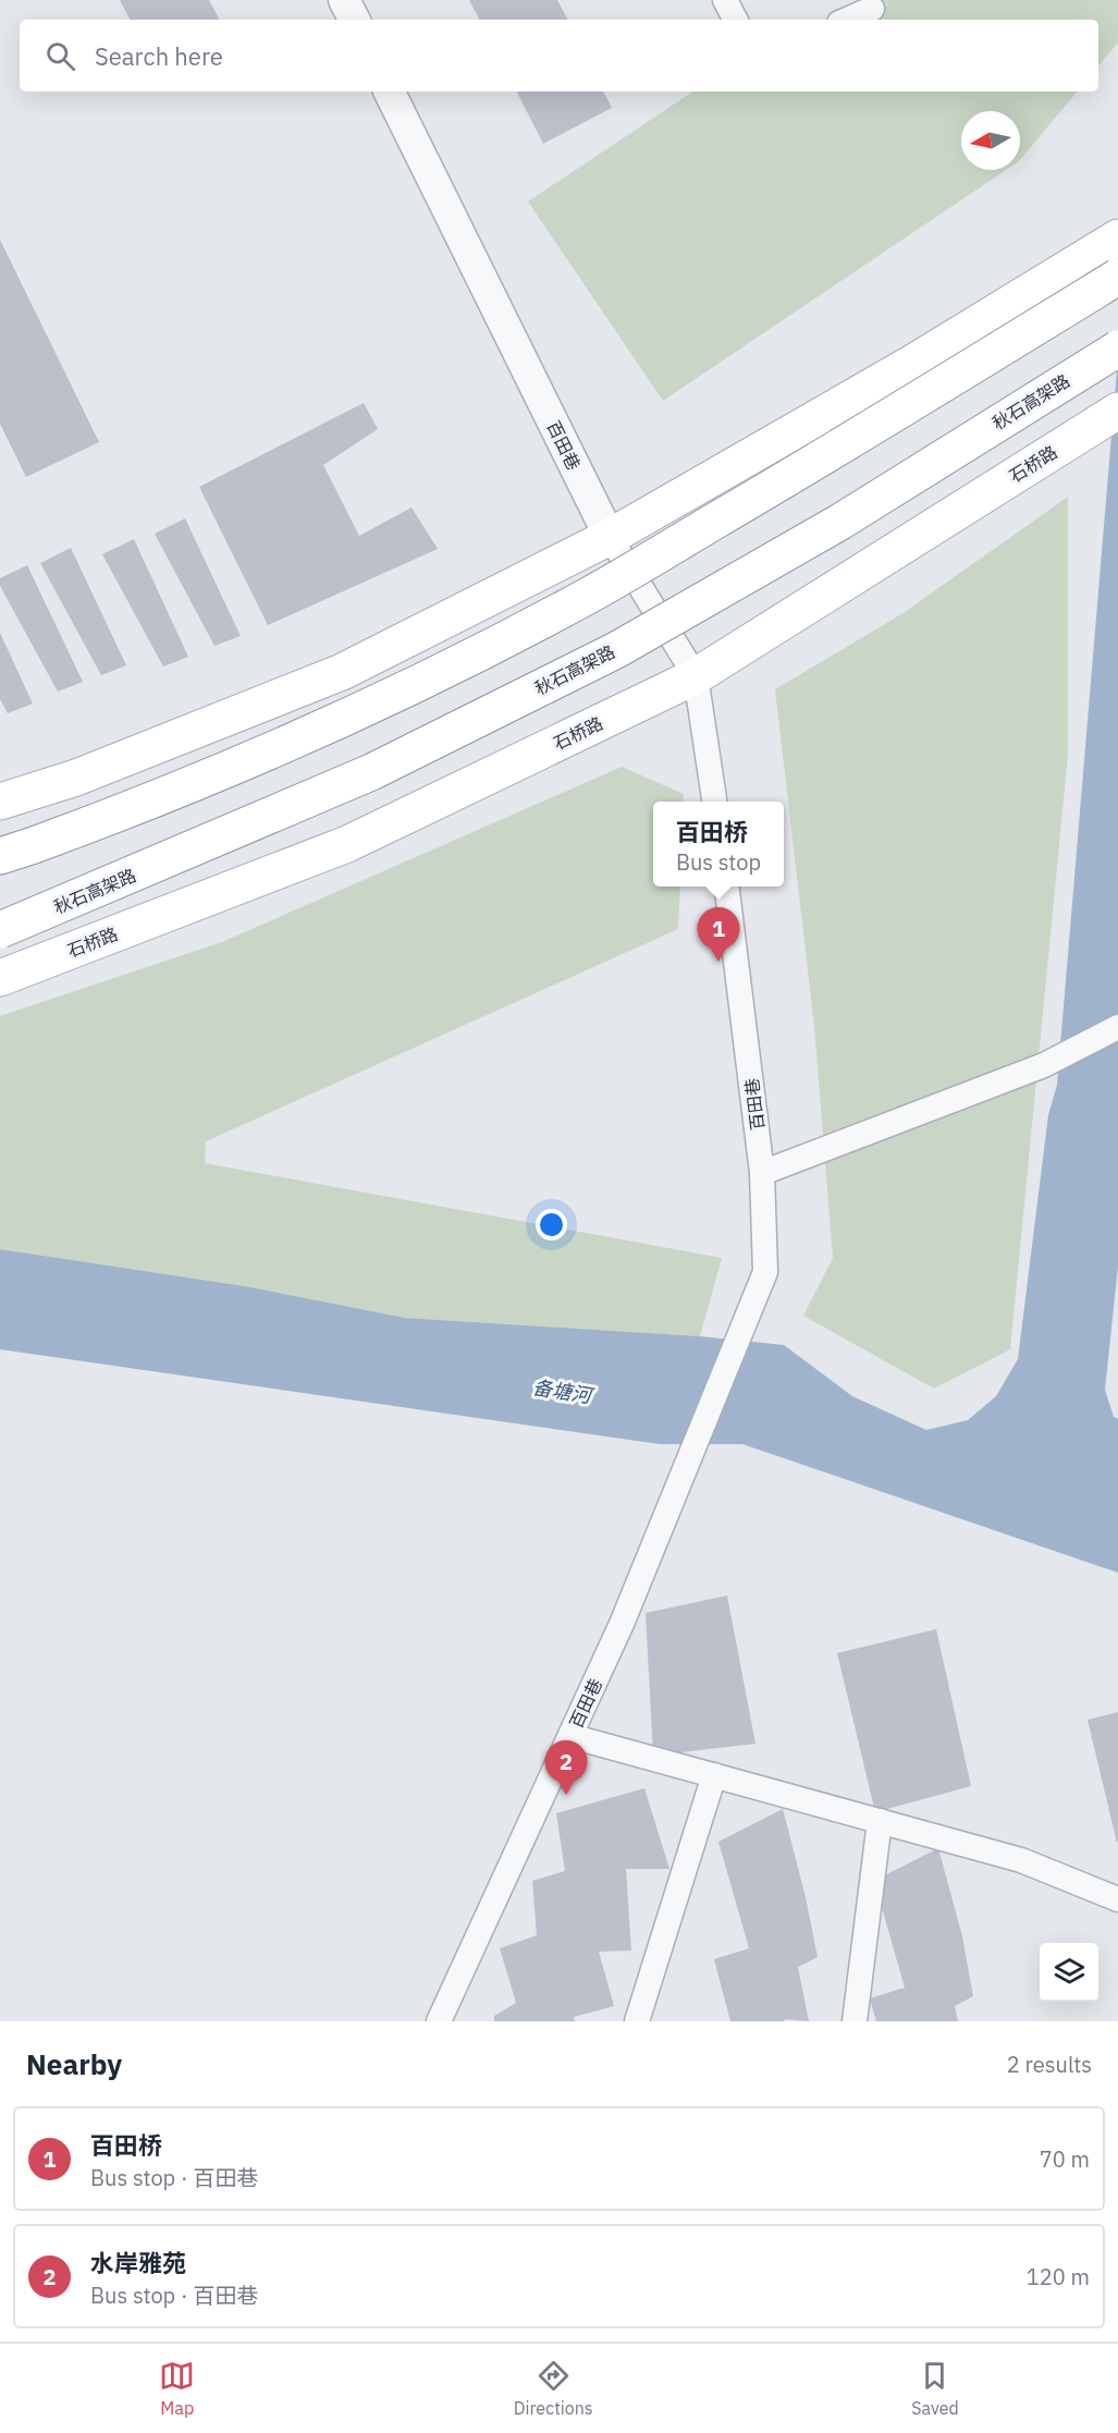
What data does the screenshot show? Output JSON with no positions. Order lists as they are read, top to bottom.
{
  "streets": {
    "main road": ["秋石高架路", "石桥路"],
    "street": ["百田巷"]
  },
  "crossings": [
    ["百田巷", "石桥路"]
  ],
  "water": ["备塘河"],
  "north": "left",
  "page": {
    "search": "Search here",
    "popup": ["百田桥", "Bus stop"],
    "pins": ["1", "2"],
    "heading": ["Nearby", "2 results"],
    "list": [
      {
        "mark": "1",
        "name": "百田桥",
        "note": "Bus stop · 百田巷",
        "value": "70 m"
      },
      {
        "mark": "2",
        "name": "水岸雅苑",
        "note": "Bus stop · 百田巷",
        "value": "120 m"
      }
    ],
    "nav": ["Map", "Directions", "Saved"]
  }
}
